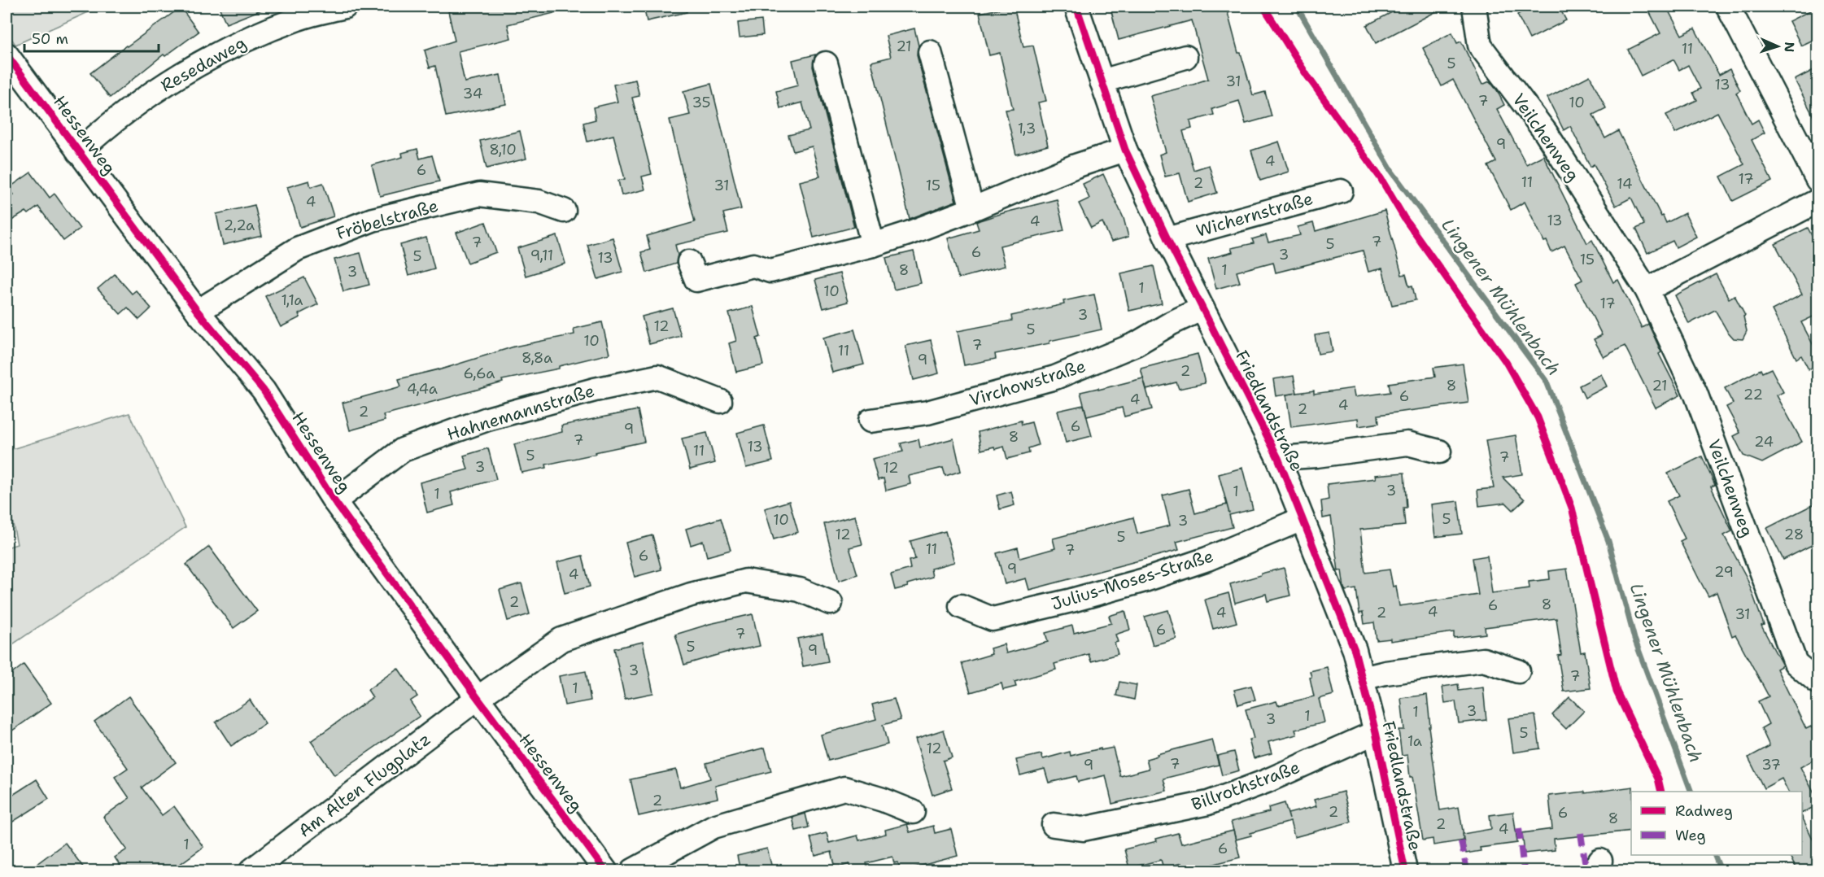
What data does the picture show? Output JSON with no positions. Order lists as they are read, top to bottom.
{
  "streets": {
    "street": [
      "Resedaweg",
      "Hessenweg",
      "Veilchenweg",
      "Wichernstraße",
      "Fröbelstraße",
      "Virchowstraße",
      "Friedlandstraße",
      "Hahnemannstraße",
      "Julius-Moses-Straße",
      "Am Alten Flugplatz",
      "Billrothstraße"
    ]
  },
  "crossings": [
    ["Resedaweg", "Hessenweg"],
    ["Hessenweg", "Fröbelstraße"],
    ["Hessenweg", "Hahnemannstraße"],
    ["Hessenweg", "Am Alten Flugplatz"],
    ["Wichernstraße", "Friedlandstraße"],
    ["Virchowstraße", "Friedlandstraße"],
    ["Friedlandstraße", "Julius-Moses-Straße"],
    ["Friedlandstraße", "Billrothstraße"]
  ],
  "water": ["Lingener Mühlenbach"],
  "house_numbers": [
    "21",
    "11",
    "5",
    "31",
    "13",
    "34",
    "7",
    "35",
    "10",
    "1,3",
    "9",
    "8,10",
    "4",
    "6",
    "17",
    "11",
    "2",
    "14",
    "31",
    "15",
    "4",
    "13",
    "4",
    "2,2a",
    "7",
    "7",
    "5",
    "6",
    "3",
    "9,11",
    "5",
    "13",
    "15",
    "8",
    "1",
    "3",
    "1",
    "10",
    "1,1a",
    "17",
    "3",
    "12",
    "5",
    "10",
    "7",
    "11",
    "8,8a",
    "9",
    "2",
    "6,6a",
    "8",
    "21",
    "4,4a",
    "22",
    "6",
    "4",
    "4",
    "2",
    "2",
    "6",
    "9",
    "8",
    "7",
    "24",
    "13",
    "11",
    "5",
    "7",
    "3",
    "12",
    "3",
    "1",
    "1",
    "5",
    "10",
    "3",
    "12",
    "28",
    "5",
    "11",
    "7",
    "6",
    "9",
    "29",
    "4",
    "2",
    "8",
    "6",
    "4",
    "4",
    "2",
    "31",
    "6",
    "7",
    "5",
    "9",
    "3",
    "7",
    "1",
    "3",
    "1",
    "1",
    "3",
    "5",
    "1a",
    "12",
    "7",
    "9",
    "37",
    "2",
    "2",
    "6",
    "8",
    "2",
    "4",
    "1",
    "6"
  ],
  "legend": ["Radweg", "Weg"],
  "scale_bar": "50 m",
  "north": "right"
}
